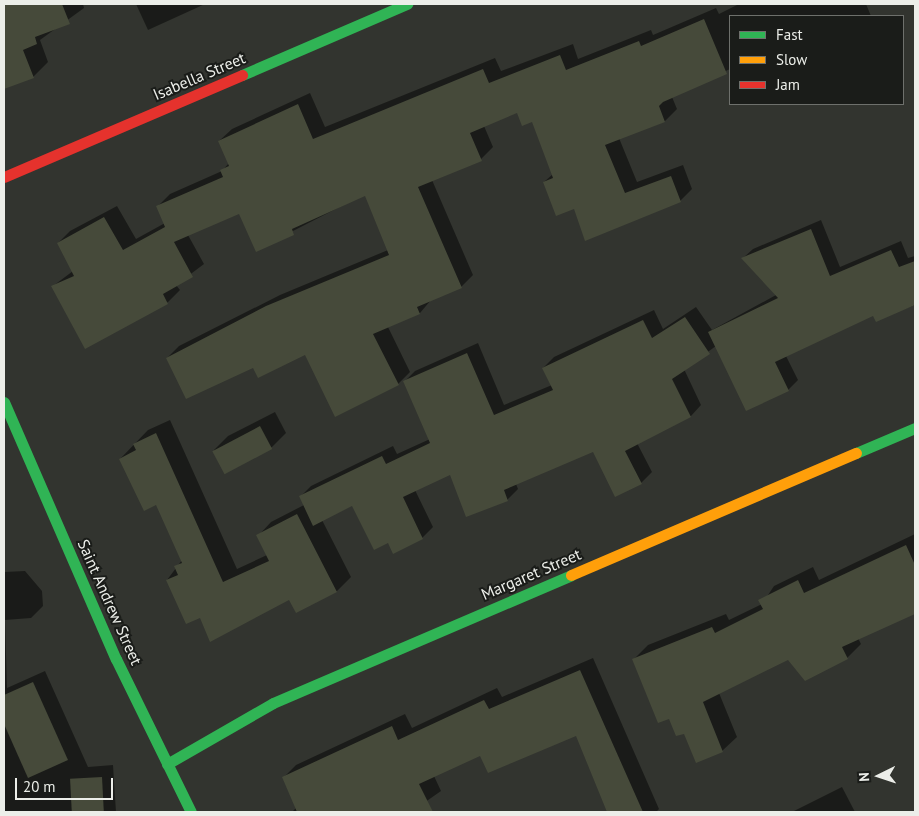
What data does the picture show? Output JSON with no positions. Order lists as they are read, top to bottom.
{
  "streets": {
    "street": ["Isabella Street", "Margaret Street", "Saint Andrew Street"]
  },
  "crossings": [
    ["Margaret Street", "Saint Andrew Street"]
  ],
  "legend": ["Fast", "Slow", "Jam"],
  "scale_bar": "20 m",
  "north": "left"
}
